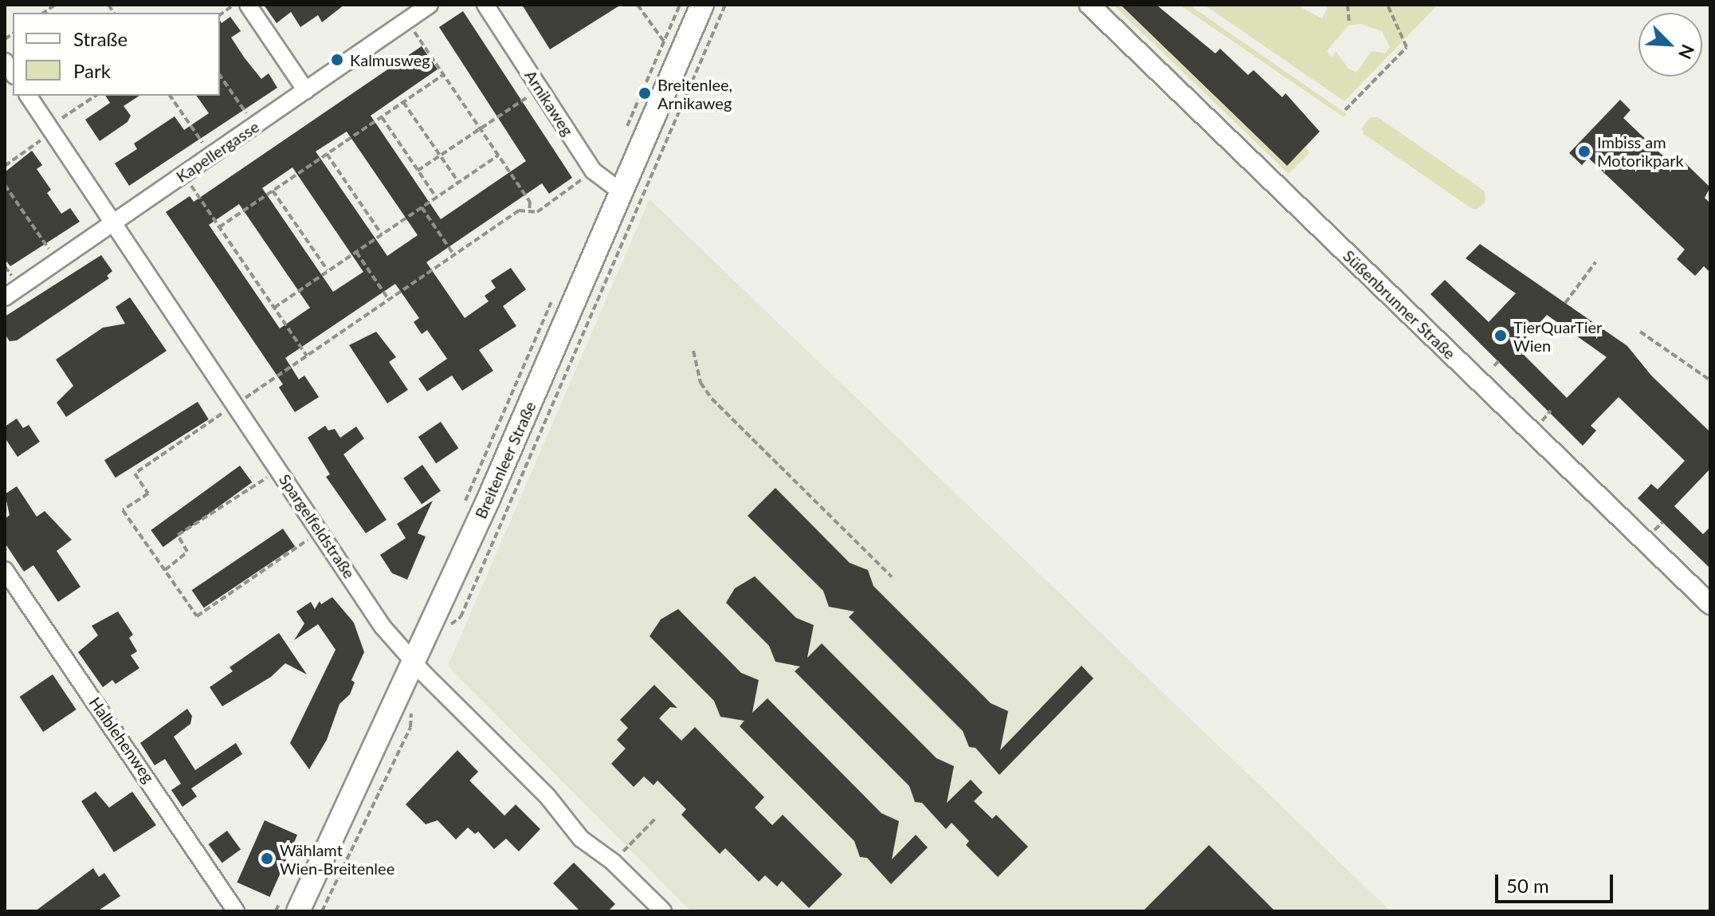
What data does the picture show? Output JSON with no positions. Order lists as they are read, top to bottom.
{
  "streets": {
    "main road": ["Breitenleer Straße"],
    "street": [
      "Arnikaweg",
      "Kapellergasse",
      "Süßenbrunner Straße",
      "Spargelfeldstraße",
      "Halblehenweg"
    ]
  },
  "crossings": [
    ["Arnikaweg", "Breitenleer Straße"],
    ["Kapellergasse", "Spargelfeldstraße"],
    ["Breitenleer Straße", "Spargelfeldstraße"]
  ],
  "places": [
    "Kalmusweg",
    "Breitenlee, Arnikaweg",
    "Imbiss am Motorikpark",
    "TierQuarTier Wien",
    "Wählamt Wien-Breitenlee"
  ],
  "legend": ["Straße", "Park"],
  "scale_bar": "50 m",
  "north": "bottom right"
}
